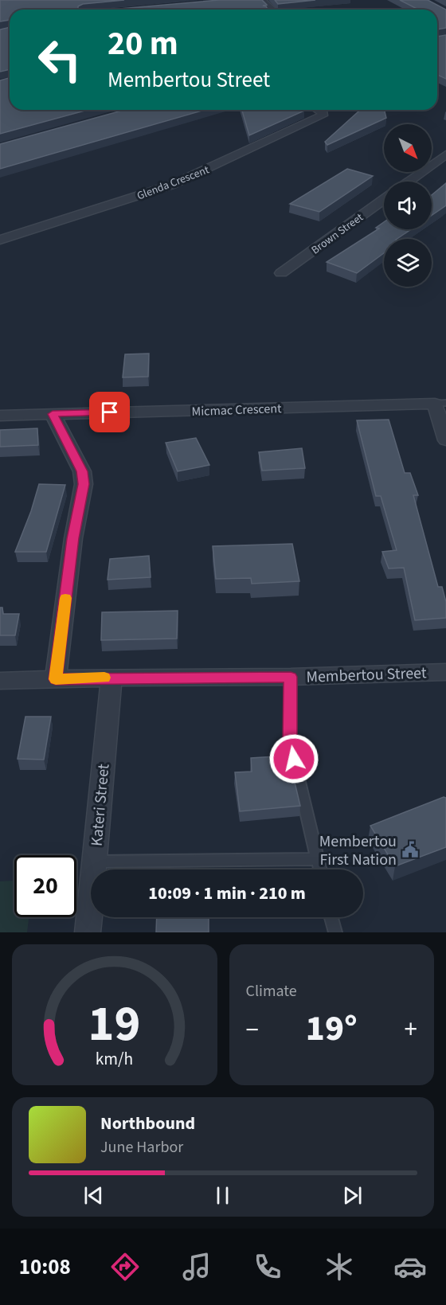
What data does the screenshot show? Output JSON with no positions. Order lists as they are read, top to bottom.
{
  "streets": {
    "street": [
      "Glenda Crescent",
      "Brown Street",
      "Micmac Crescent",
      "Membertou Street",
      "Kateri Street"
    ]
  },
  "crossings": [
    ["Membertou Street", "Kateri Street"]
  ],
  "places": {
    "public building": ["Membertou First Nation"]
  },
  "north": "bottom right",
  "page": {
    "turn": ["20 m", "Membertou Street"],
    "limit": "20",
    "trip": "10:09 · 1 min · 210 m",
    "tile": "Climate",
    "heat": ["−", "19°", "+"],
    "song": ["Northbound", "June Harbor"],
    "tabs": "10:08",
    "gauge": ["19", "km/h"]
  }
}
